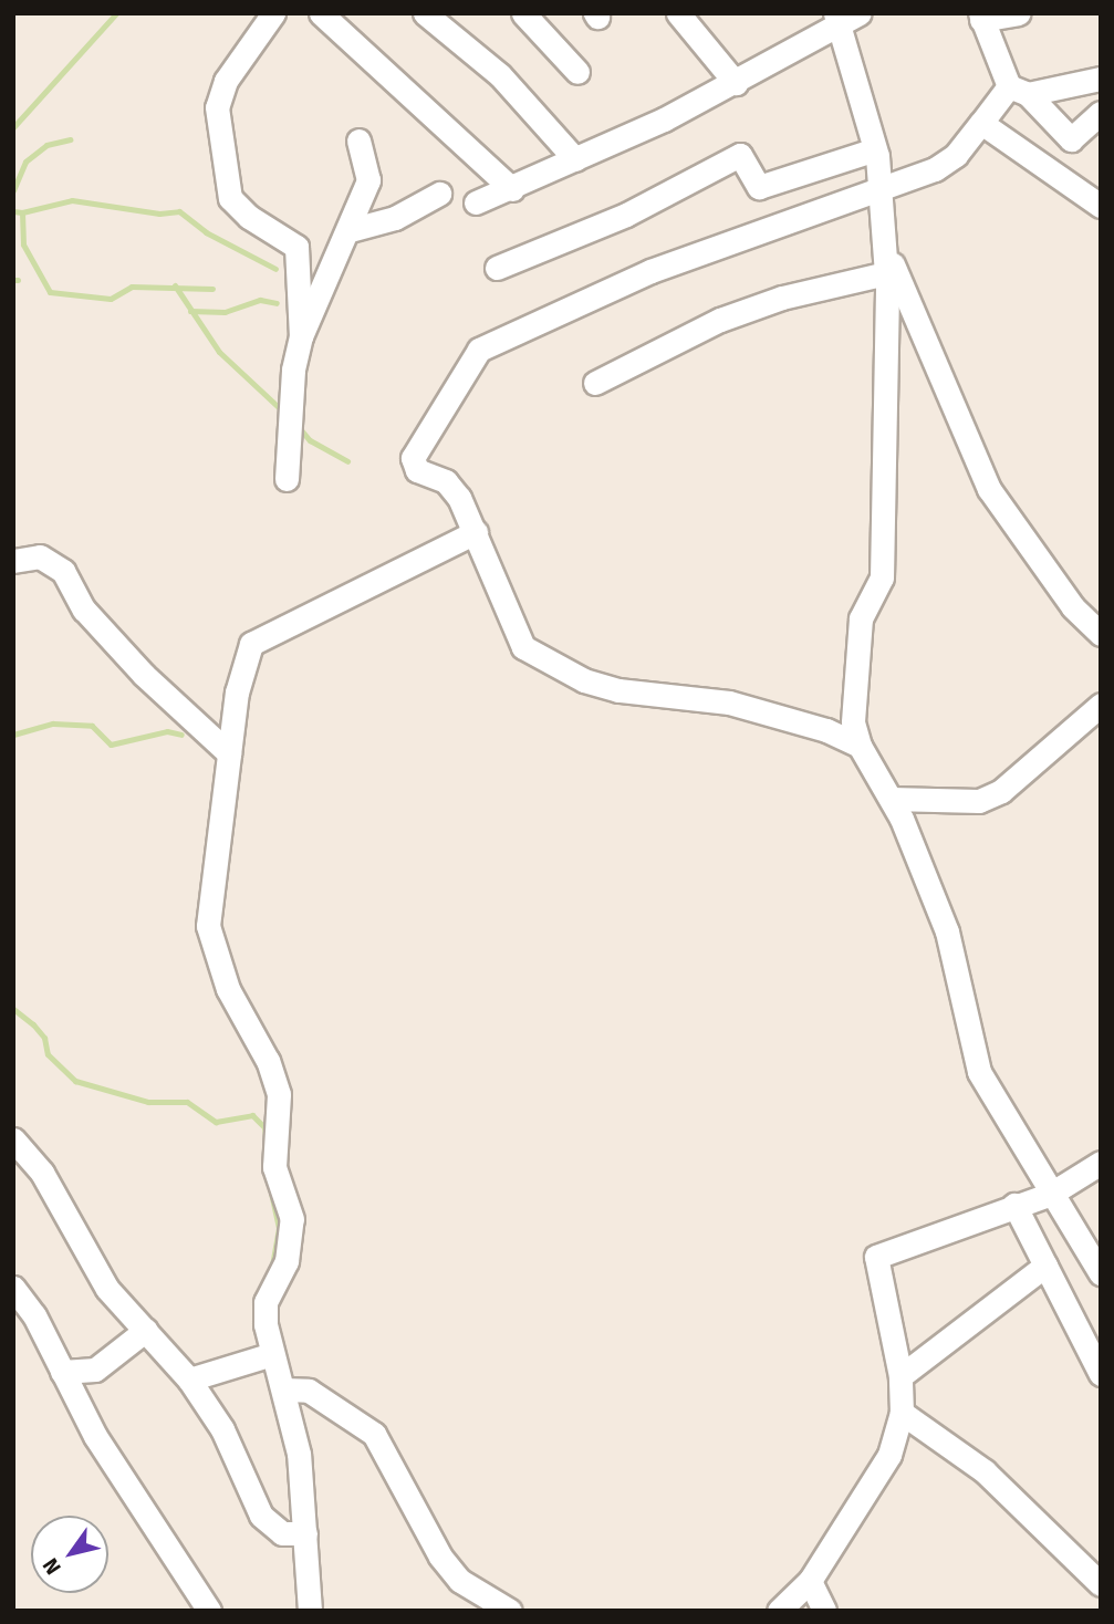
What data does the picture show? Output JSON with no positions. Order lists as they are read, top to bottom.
{
  "north": "bottom left"
}
